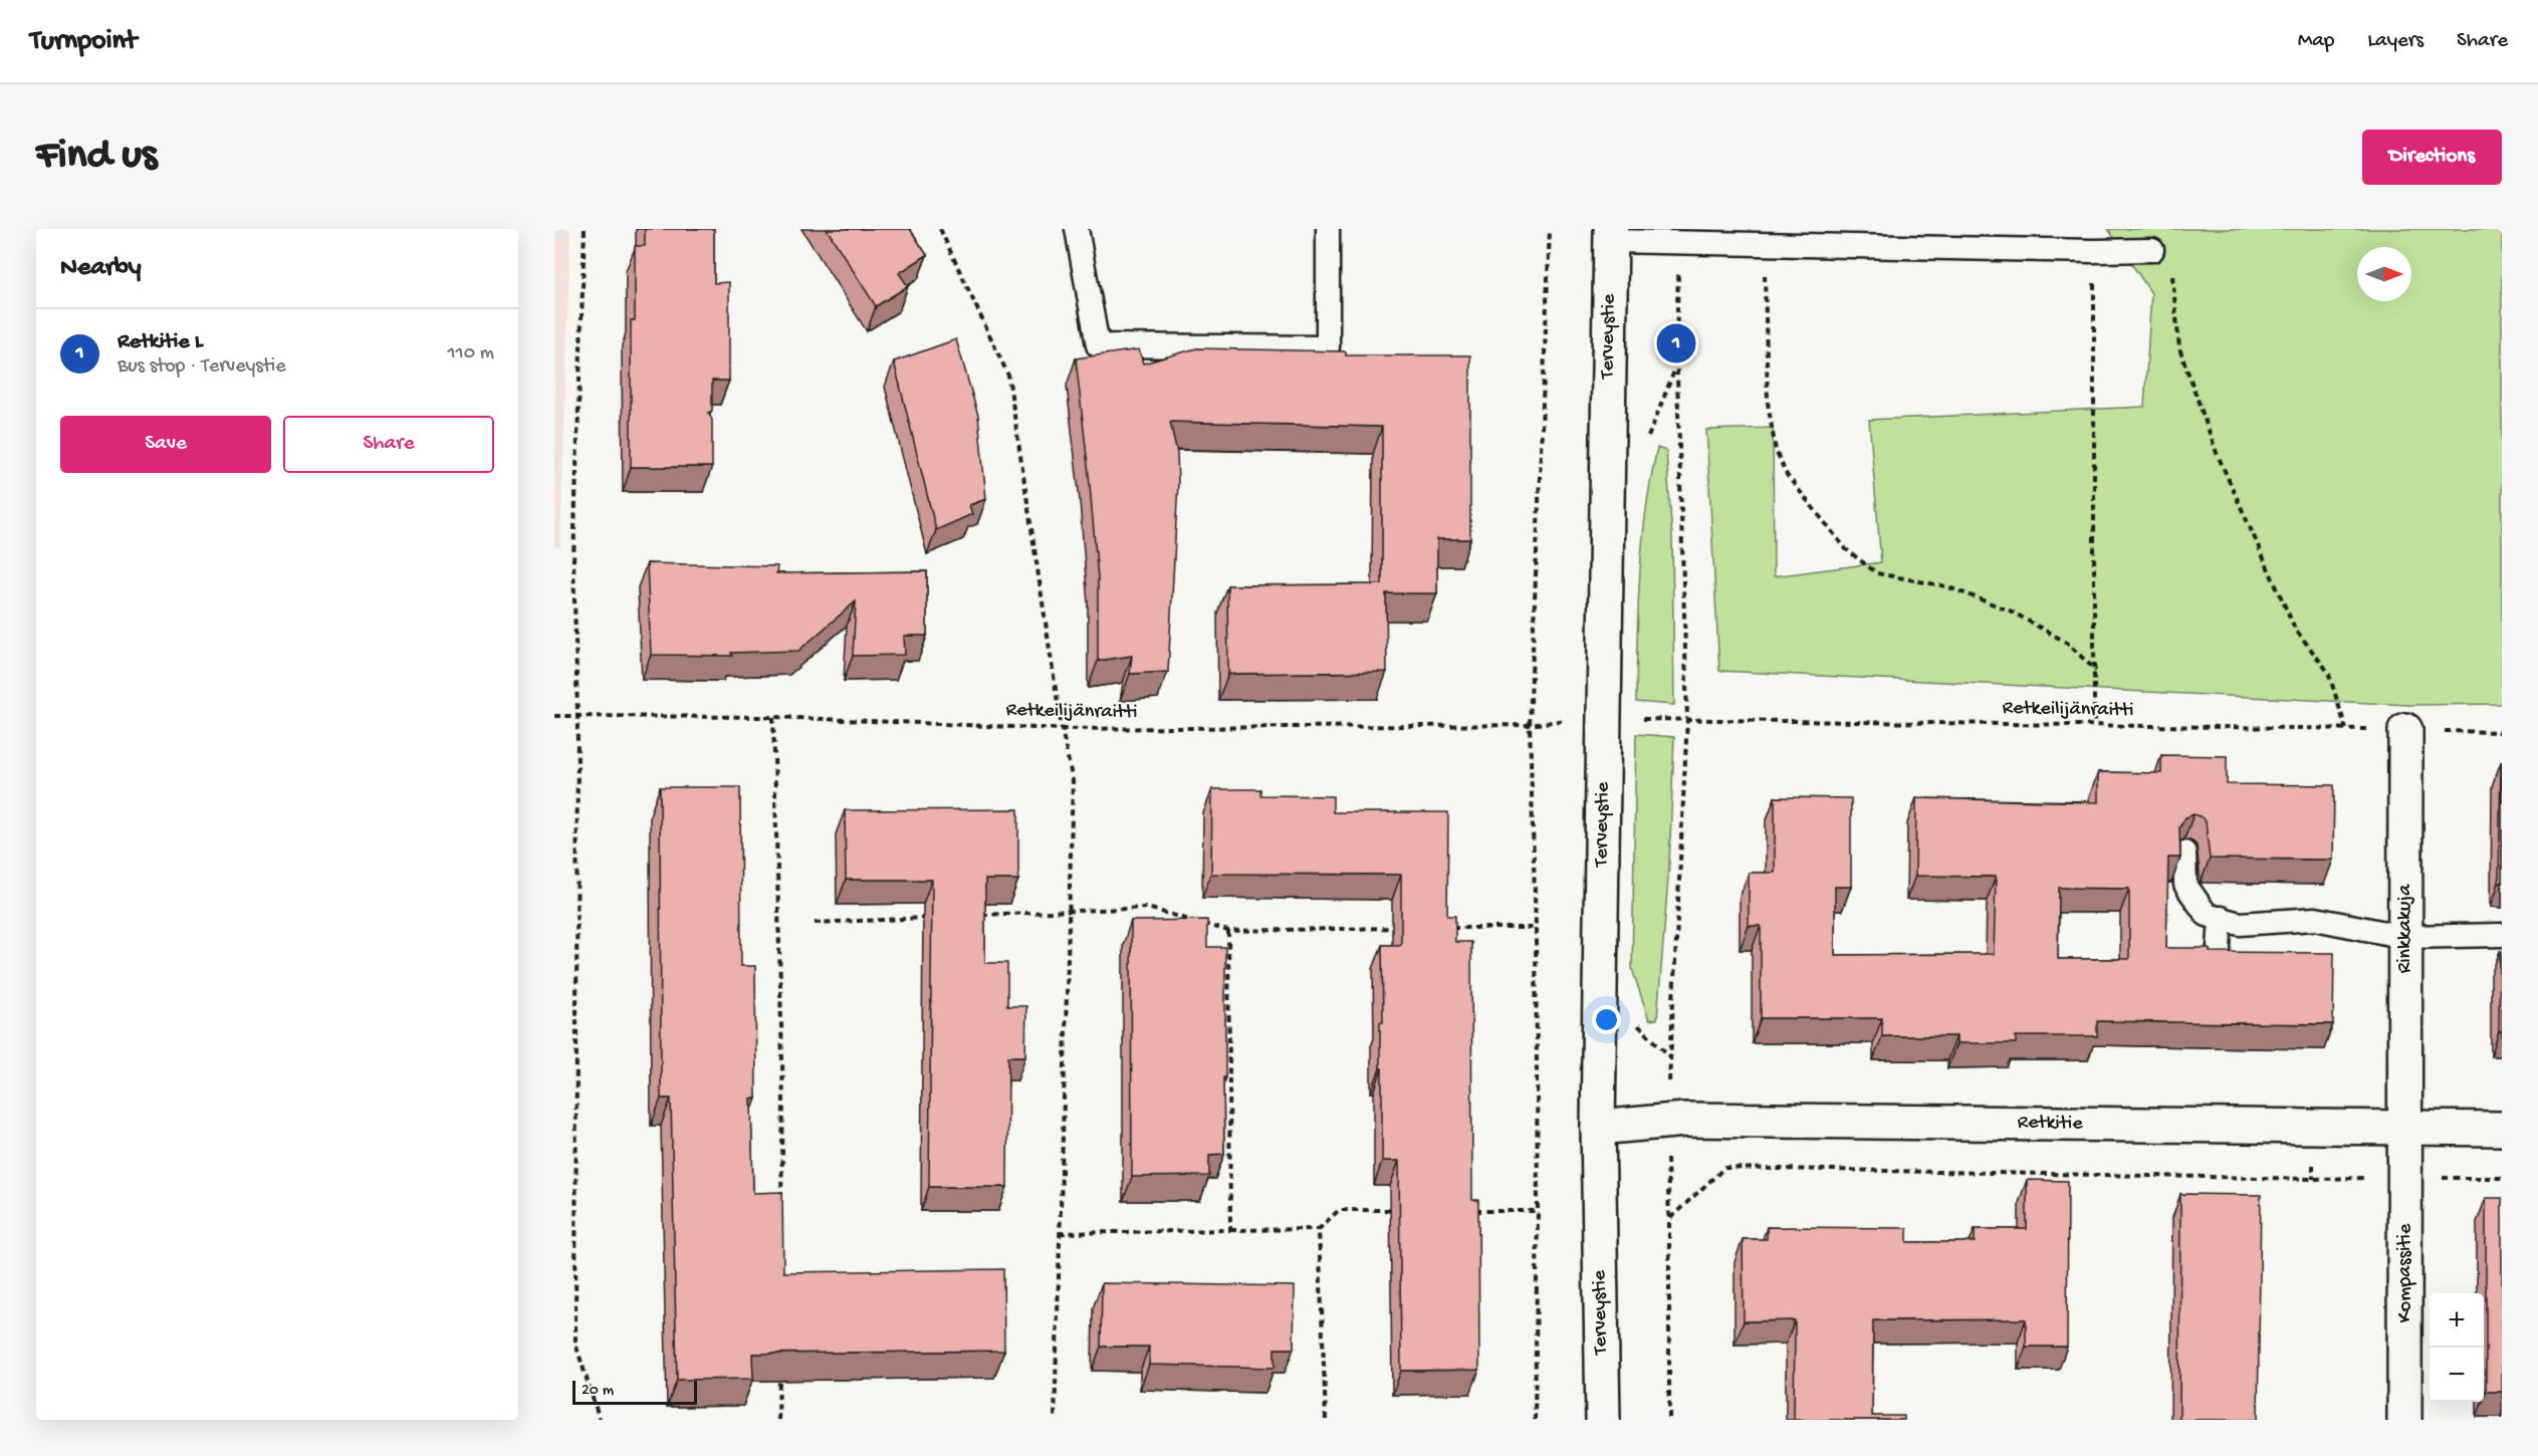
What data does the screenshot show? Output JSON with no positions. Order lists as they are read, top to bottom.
{
  "streets": {
    "street": [
      "Terveystie",
      "Rinkkakuja",
      "Retkitie",
      "Kompassitie"
    ],
    "path": ["Retkeilijänraitti"]
  },
  "crossings": [
    ["Terveystie", "Retkitie"],
    ["Retkeilijänraitti", "Rinkkakuja"],
    ["Rinkkakuja", "Retkitie"],
    ["Rinkkakuja", "Kompassitie"],
    ["Retkitie", "Kompassitie"]
  ],
  "scale_bar": "20 m",
  "north": "right",
  "page": {
    "header": "Turnpoint",
    "nav": ["Map", "Layers", "Share"],
    "buttons": [
      "Directions",
      ["Save", "Share"]
    ],
    "title": "Find us",
    "heading": "Nearby",
    "list": [
      {
        "mark": "1",
        "name": "Retkitie L",
        "note": "Bus stop · Terveystie",
        "value": "110 m"
      }
    ],
    "pins": "1",
    "map_buttons": ["+", "−"],
    "scale": "20 m"
  }
}
